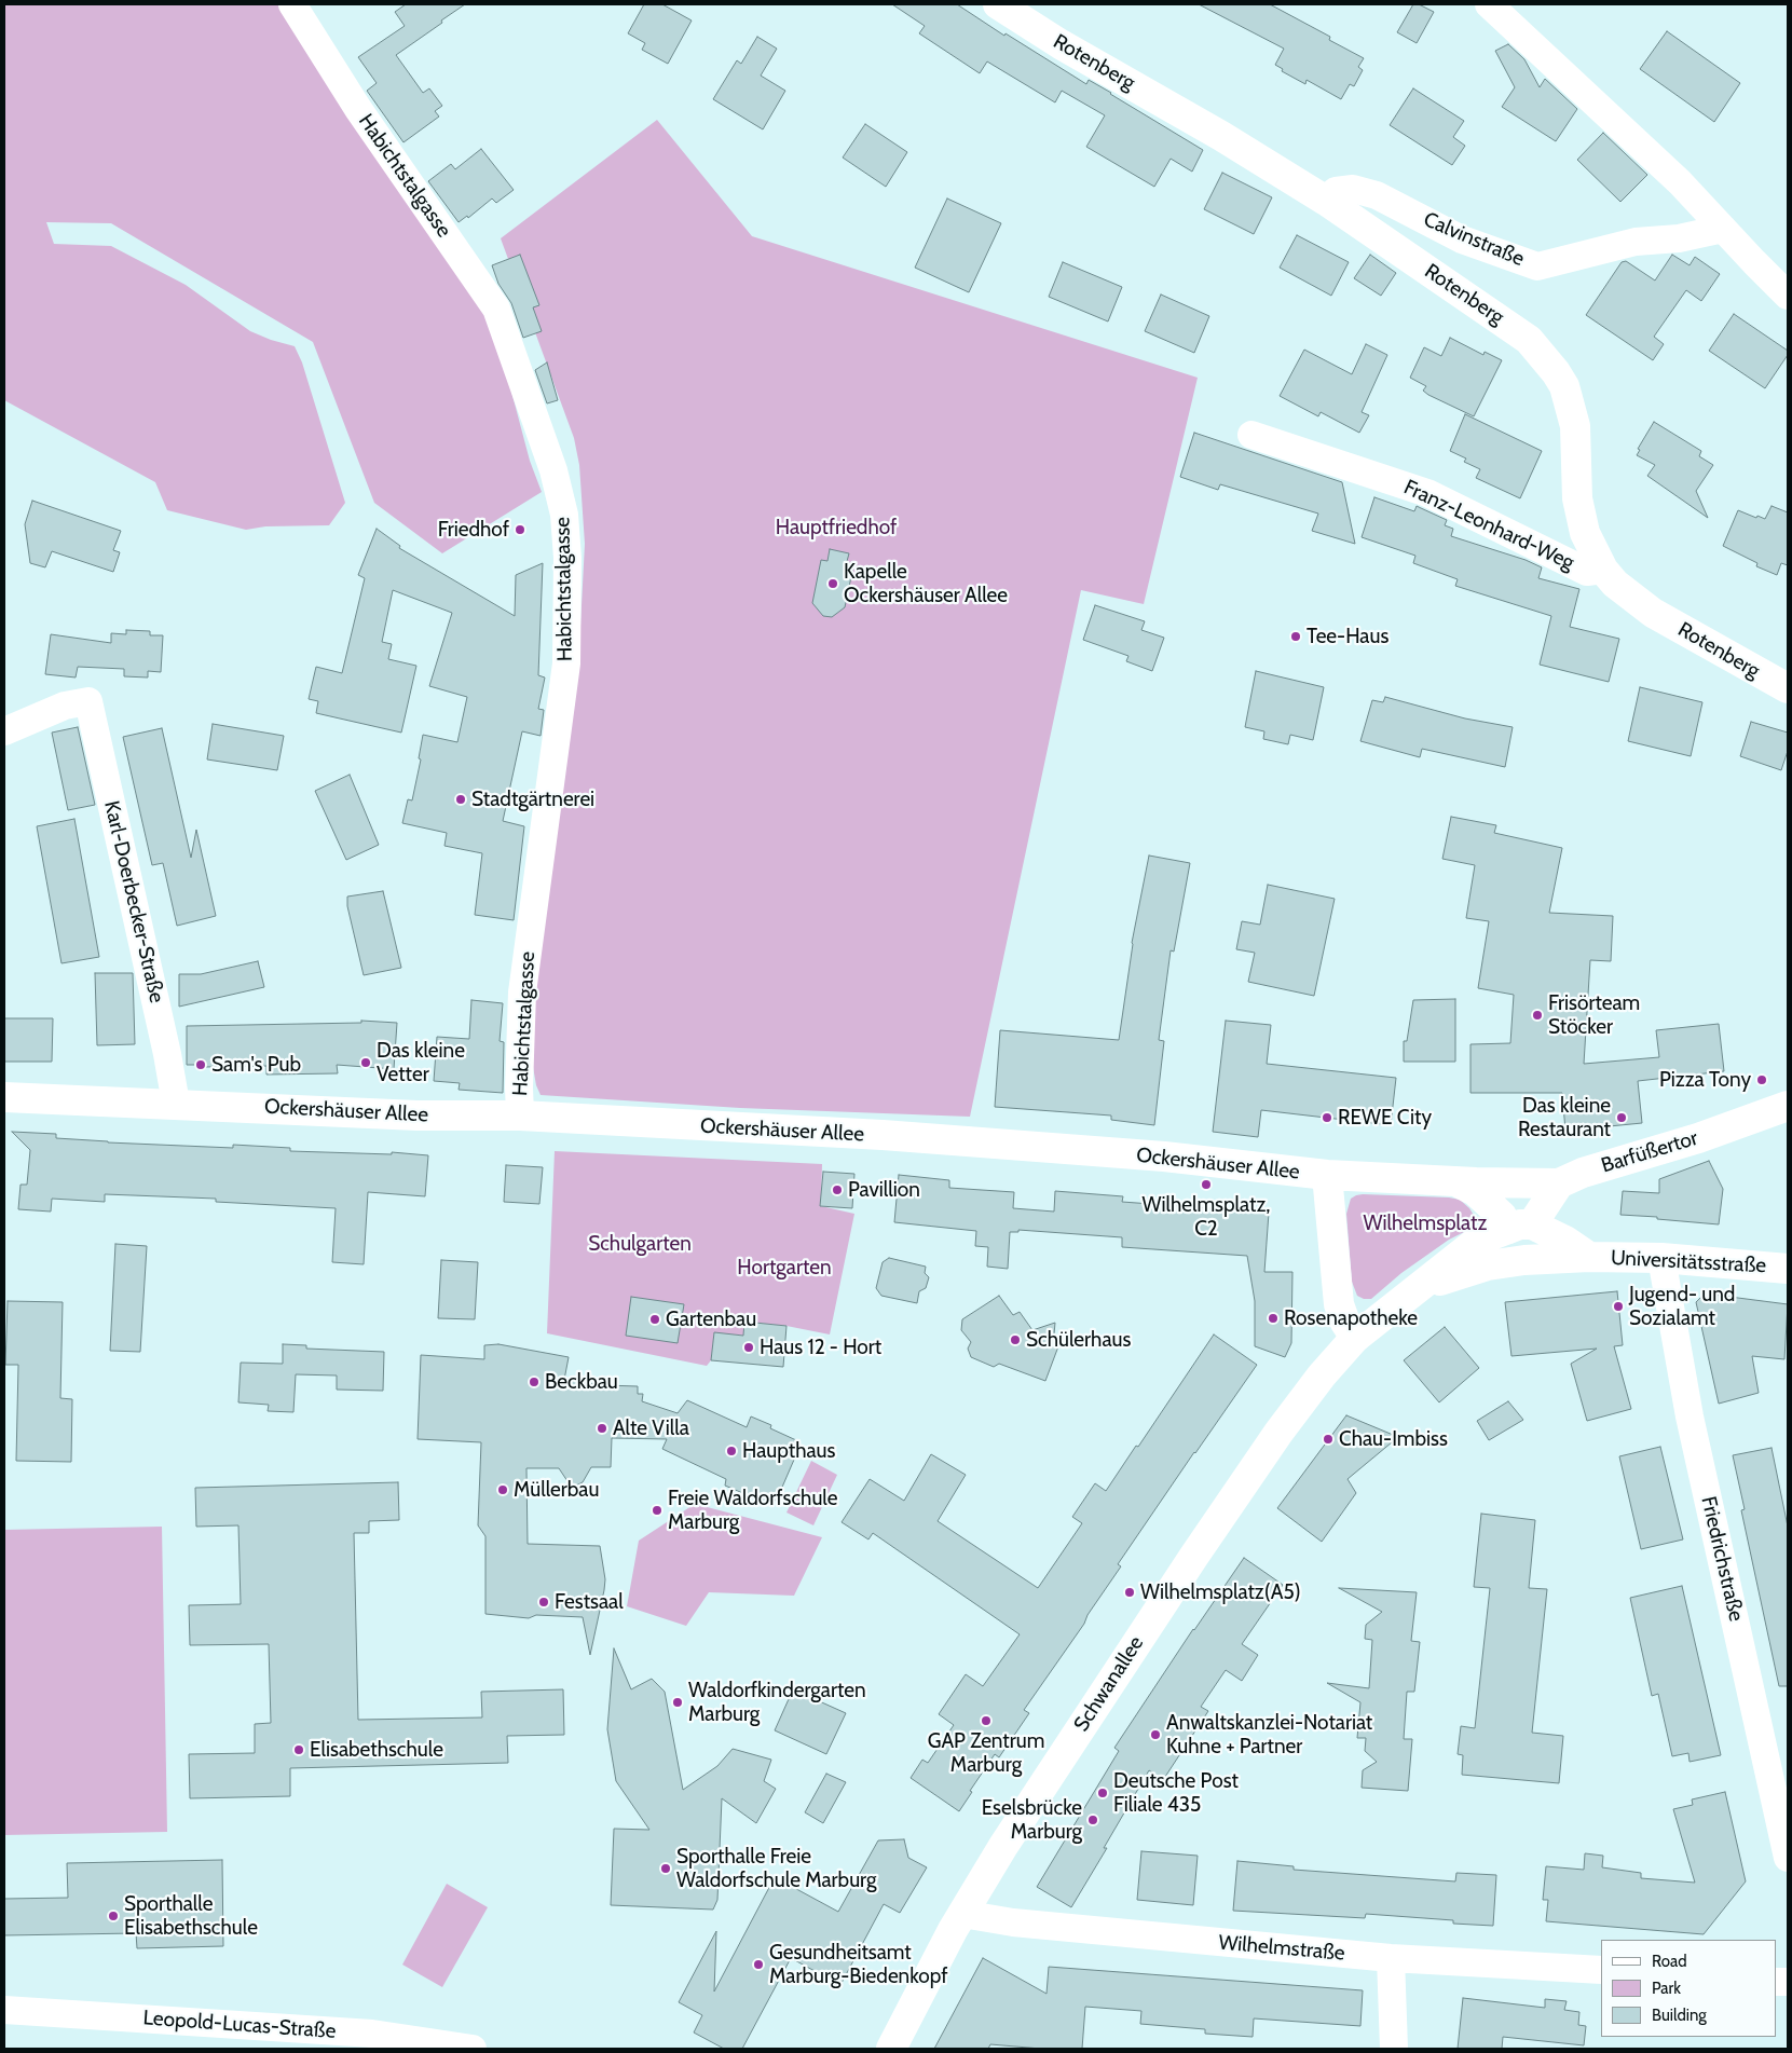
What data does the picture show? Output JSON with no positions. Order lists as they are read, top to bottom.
{
  "streets": {
    "street": [
      "Rotenberg",
      "Habichtstalgasse",
      "Calvinstraße",
      "Franz-Leonhard-Weg",
      "Karl-Doerbecker-Straße",
      "Ockershäuser Allee",
      "Barfüßertor",
      "Universitätsstraße",
      "Friedrichstraße",
      "Schwanallee",
      "Wilhelmstraße",
      "Leopold-Lucas-Straße"
    ]
  },
  "crossings": [
    ["Rotenberg", "Calvinstraße"],
    ["Rotenberg", "Franz-Leonhard-Weg"],
    ["Habichtstalgasse", "Ockershäuser Allee"],
    ["Karl-Doerbecker-Straße", "Ockershäuser Allee"],
    ["Ockershäuser Allee", "Barfüßertor"],
    ["Universitätsstraße", "Friedrichstraße"],
    ["Schwanallee", "Wilhelmstraße"]
  ],
  "parks": [
    "Hauptfriedhof",
    "Wilhelmsplatz",
    "Schulgarten",
    "Hortgarten"
  ],
  "places": [
    "Friedhof",
    "Kapelle Ockershäuser Allee",
    "Tee-Haus",
    "Stadtgärtnerei",
    "Frisörteam Stöcker",
    "Das kleine Vetter",
    "Sam's Pub",
    "Pizza Tony",
    "REWE City",
    "Das kleine Restaurant",
    "Wilhelmsplatz, C2",
    "Pavillion",
    "Jugend- und Sozialamt",
    "Rosenapotheke",
    "Gartenbau",
    "Schülerhaus",
    "Haus 12 - Hort",
    "Beckbau",
    "Alte Villa",
    "Chau-Imbiss",
    "Haupthaus",
    "Müllerbau",
    "Freie Waldorfschule Marburg",
    "Wilhelmsplatz(A5)",
    "Festsaal",
    "Waldorfkindergarten Marburg",
    "GAP Zentrum Marburg",
    "Anwaltskanzlei-Notariat Kuhne + Partner",
    "Elisabethschule",
    "Deutsche Post Filiale 435",
    "Eselsbrücke Marburg",
    "Sporthalle Freie Waldorfschule Marburg",
    "Sporthalle Elisabethschule",
    "Gesundheitsamt Marburg-Biedenkopf"
  ],
  "legend": ["Road", "Park", "Building"]
}
